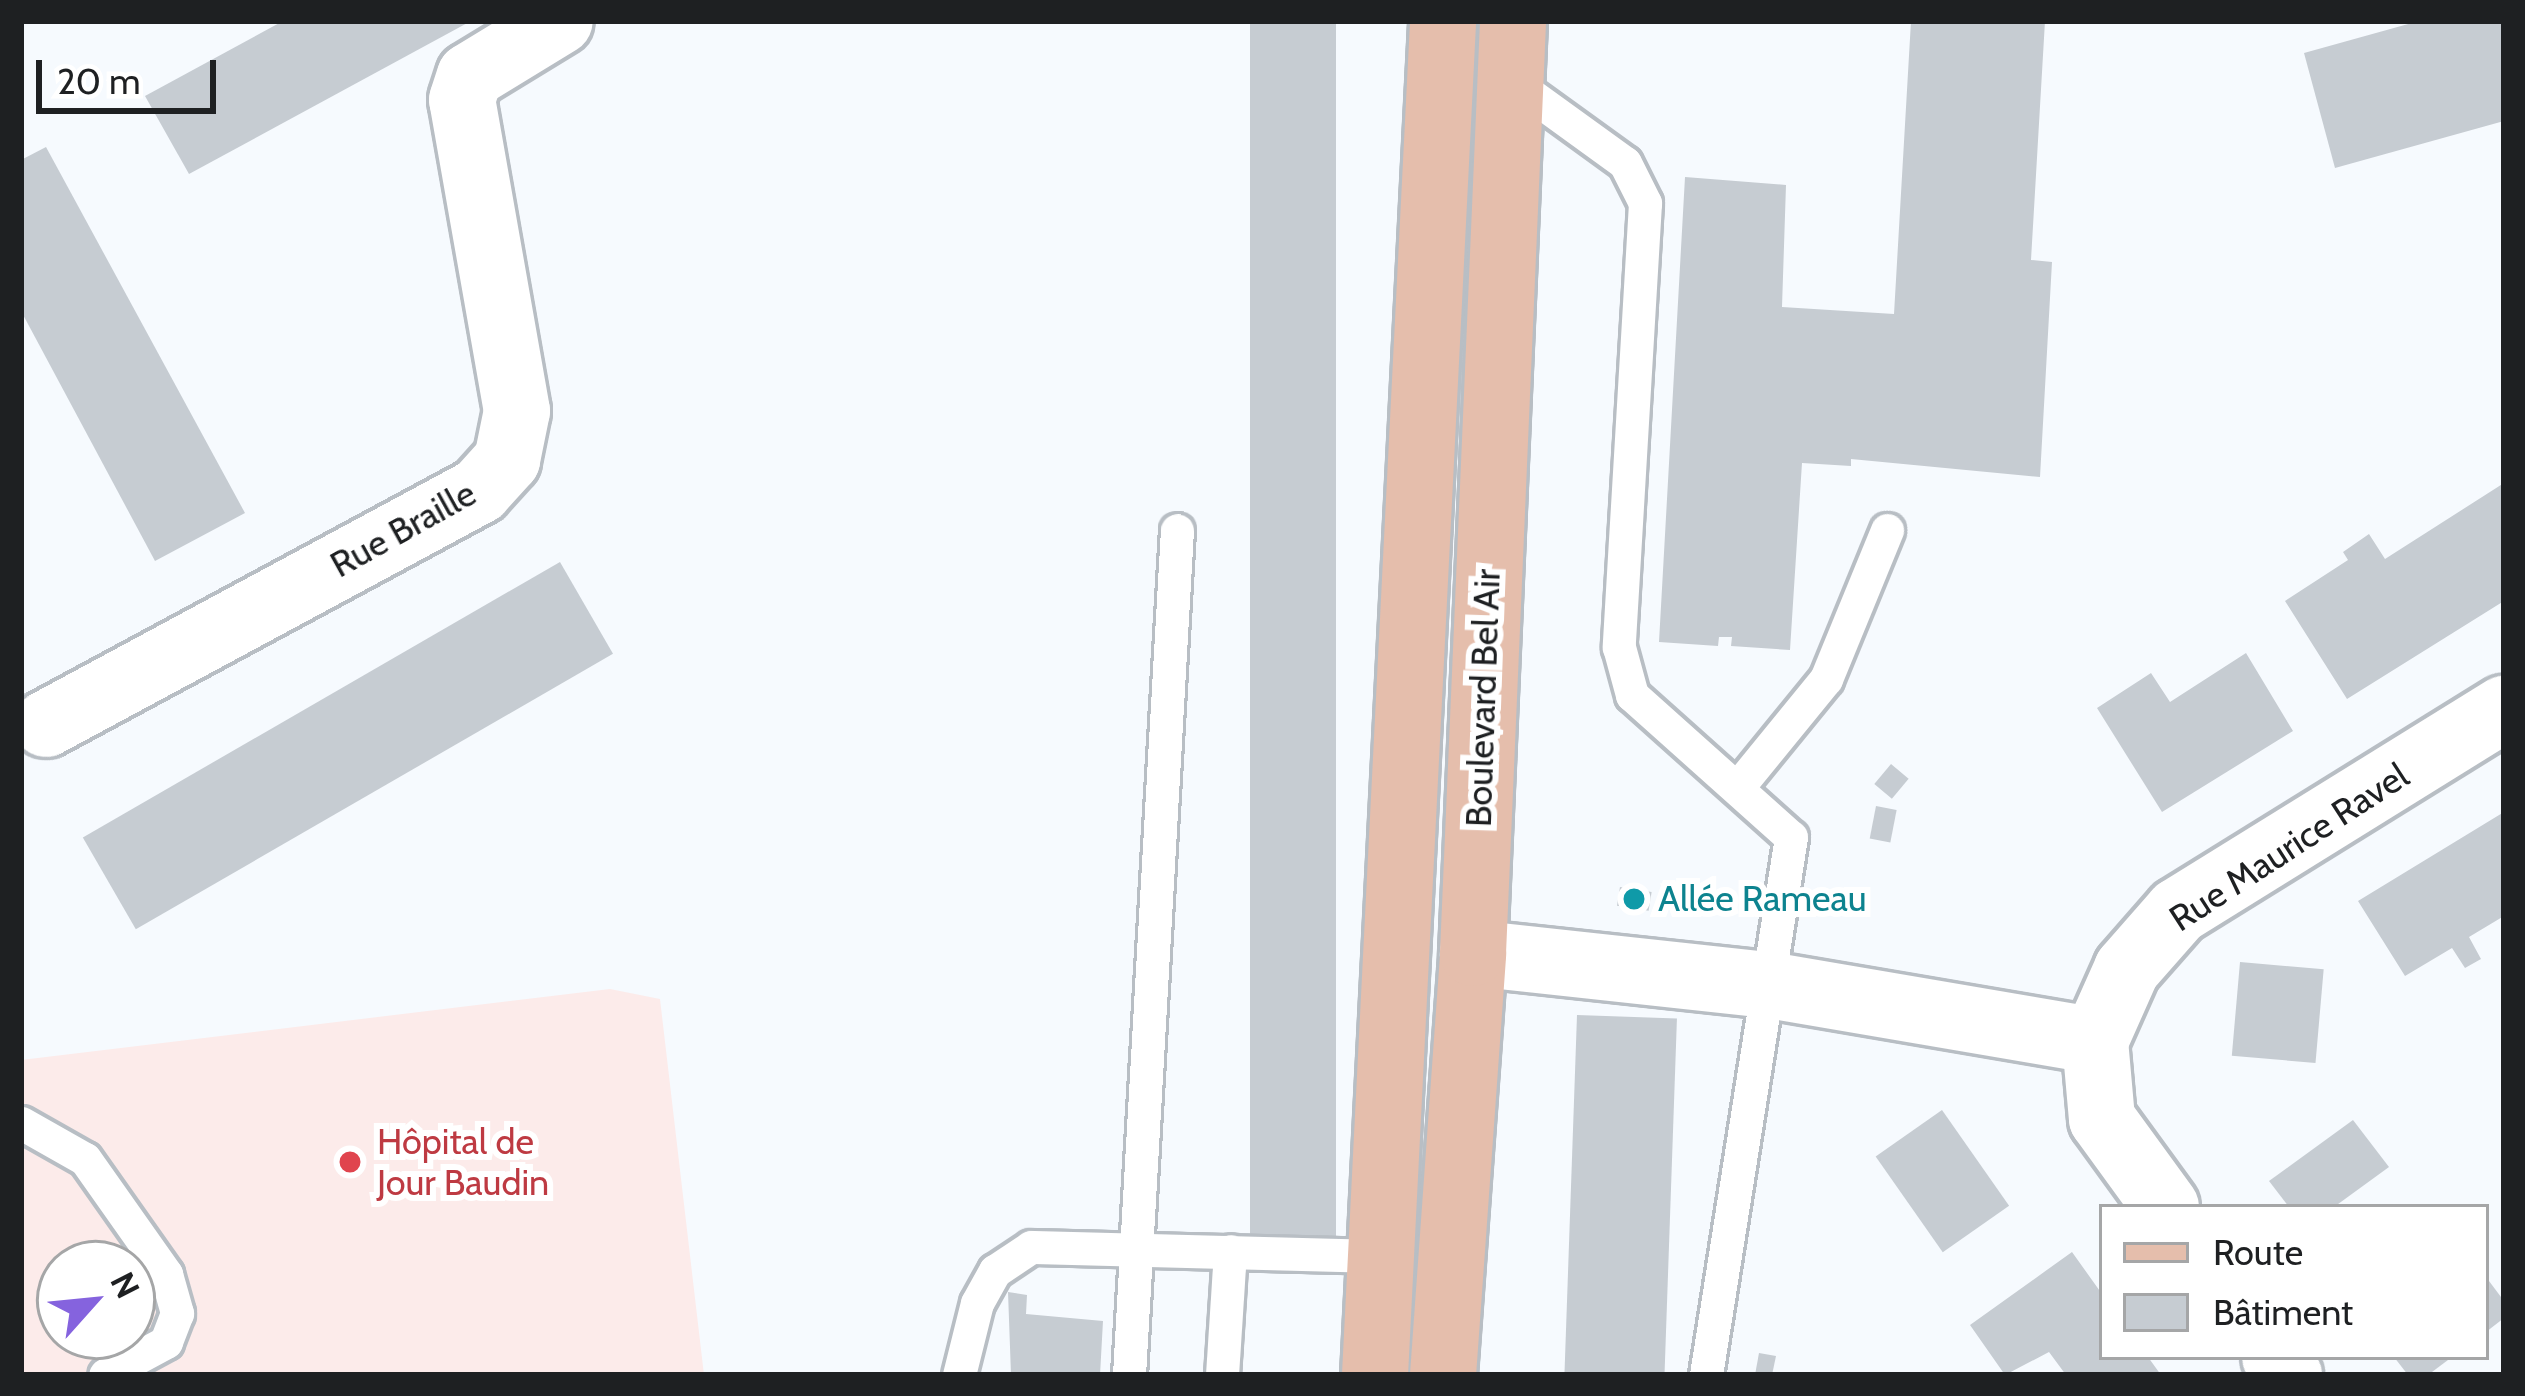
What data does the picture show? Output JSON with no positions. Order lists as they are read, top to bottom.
{
  "streets": {
    "main road": ["Boulevard Bel Air"],
    "street": ["Rue Braille", "Rue Maurice Ravel"]
  },
  "places": ["Allée Rameau", "Hôpital de Jour Baudin"],
  "legend": ["Route", "Bâtiment"],
  "scale_bar": "20 m",
  "north": "top right"
}
